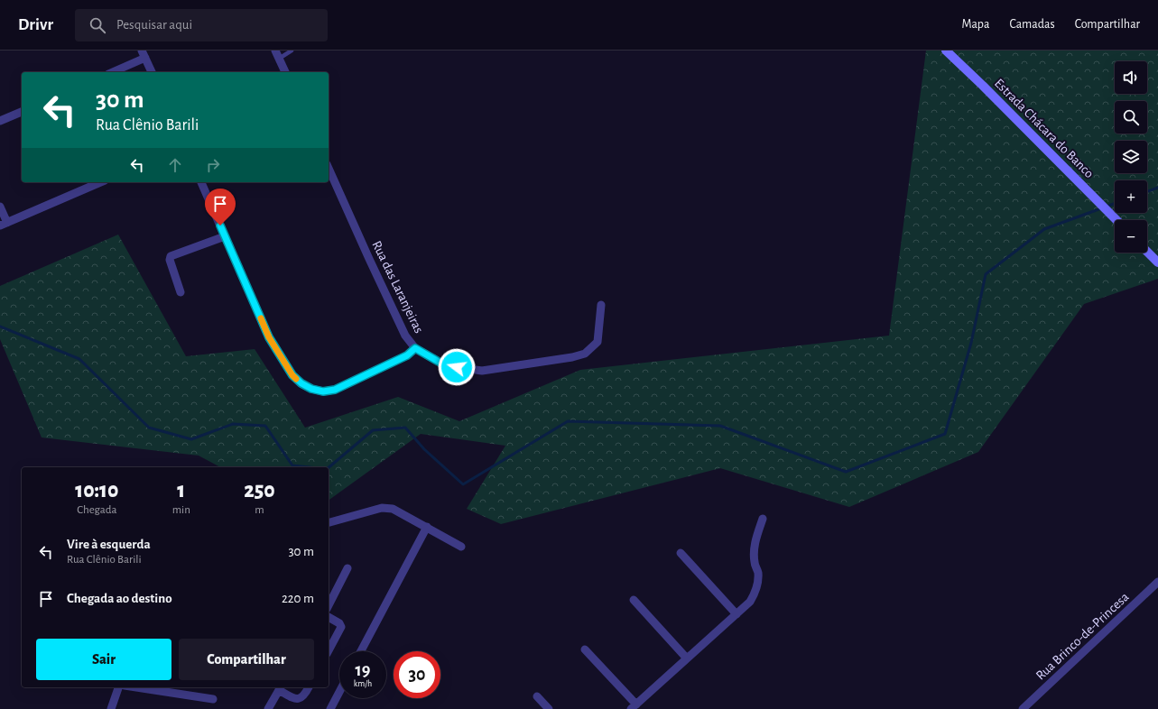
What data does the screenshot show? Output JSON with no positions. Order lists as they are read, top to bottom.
{
  "streets": {
    "street": ["Estrada Chácara do Banco", "Rua das Laranjeiras", "Rua Brinco-de-Princesa"]
  },
  "page": {
    "header": "Drivr",
    "search": "Pesquisar aqui",
    "nav": ["Mapa", "Camadas", "Compartilhar"],
    "map_buttons": ["+", "−"],
    "turn": ["30 m", "Rua Clênio Barili"],
    "eta": [
      "10:10",
      "Chegada",
      "1",
      "min",
      "250",
      "m"
    ],
    "list": [
      {
        "name": "Vire à esquerda",
        "note": "Rua Clênio Barili",
        "value": "30 m"
      },
      {
        "name": "Chegada ao destino",
        "value": "220 m"
      }
    ],
    "buttons": ["Sair", "Compartilhar"],
    "speed": "19 km/h",
    "limit": "30"
  }
}
